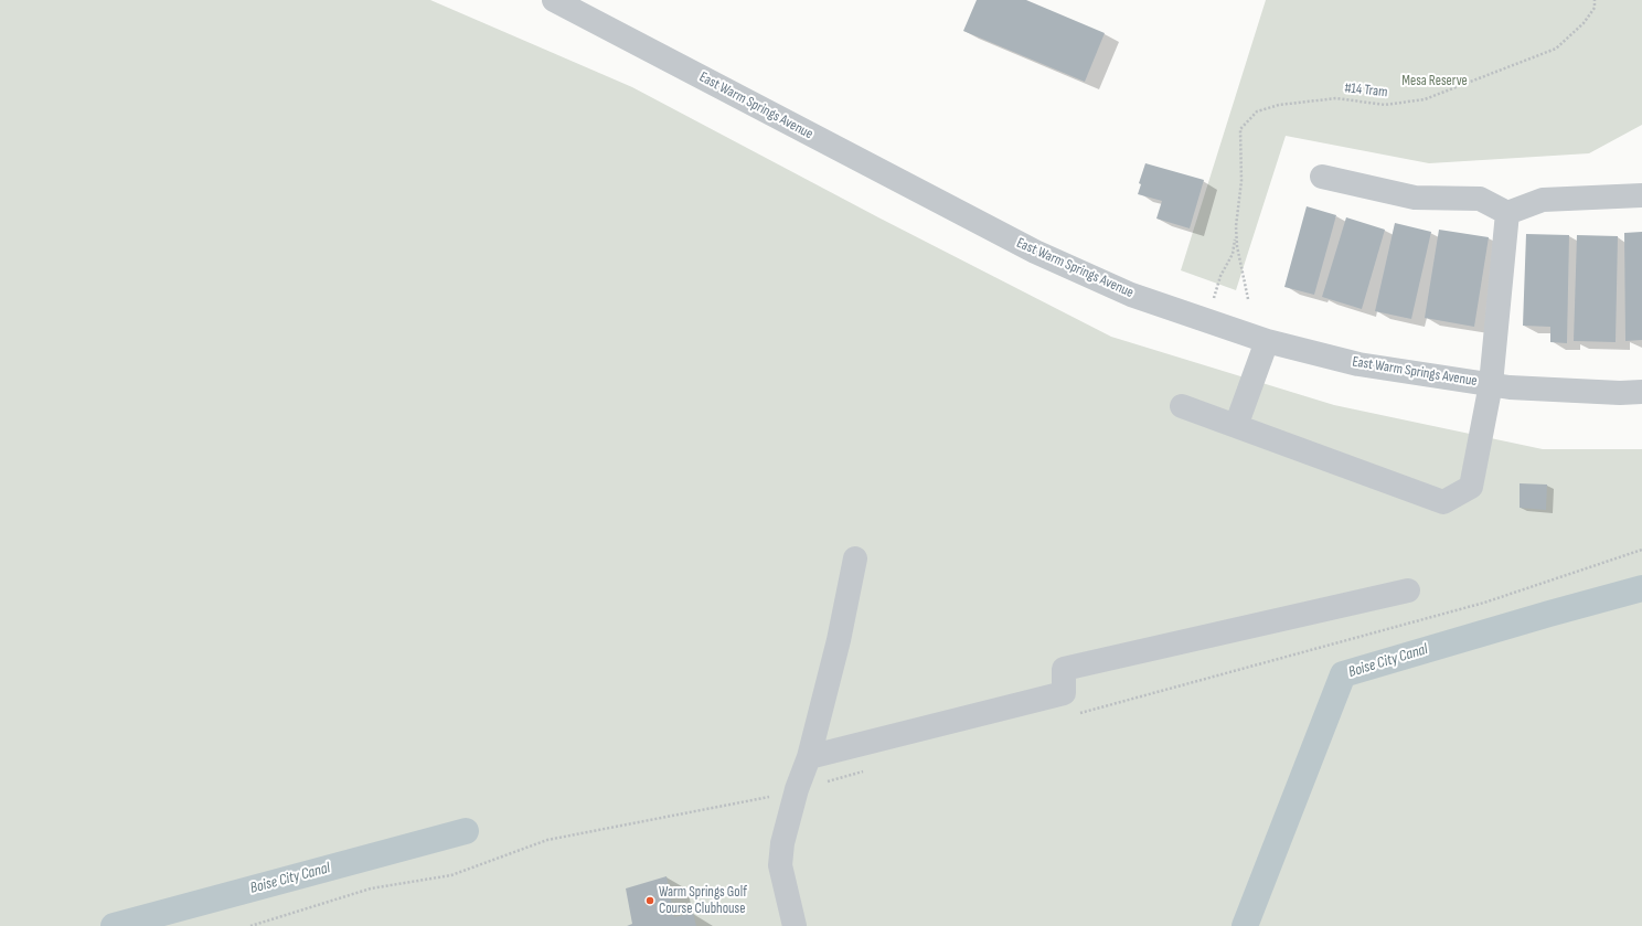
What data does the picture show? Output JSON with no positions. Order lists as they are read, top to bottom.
{
  "streets": {
    "street": ["East Warm Springs Avenue"],
    "path": ["#14 Tram"]
  },
  "crossings": [
    ["#14 Tram", "East Warm Springs Avenue"]
  ],
  "water": ["Boise City Canal"],
  "parks": ["Mesa Reserve"],
  "places": ["Warm Springs Golf Course Clubhouse"]
}
